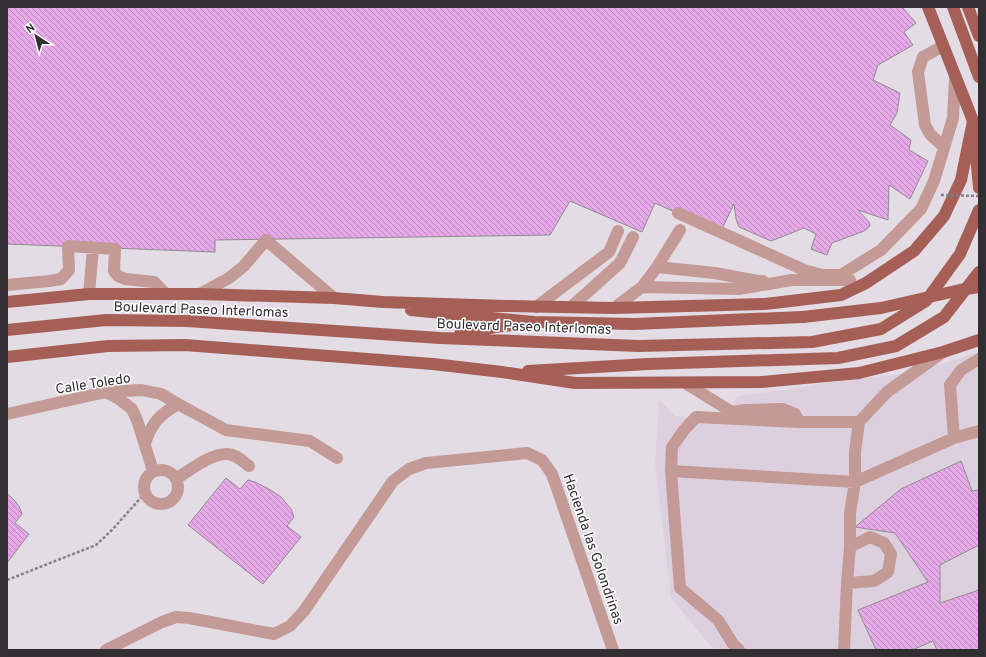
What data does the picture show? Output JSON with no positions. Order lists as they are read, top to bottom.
{
  "streets": {
    "main road": ["Boulevard Paseo Interlomas"],
    "street": ["Calle Toledo", "Hacienda las Golondrinas"]
  },
  "north": "top left"
}
